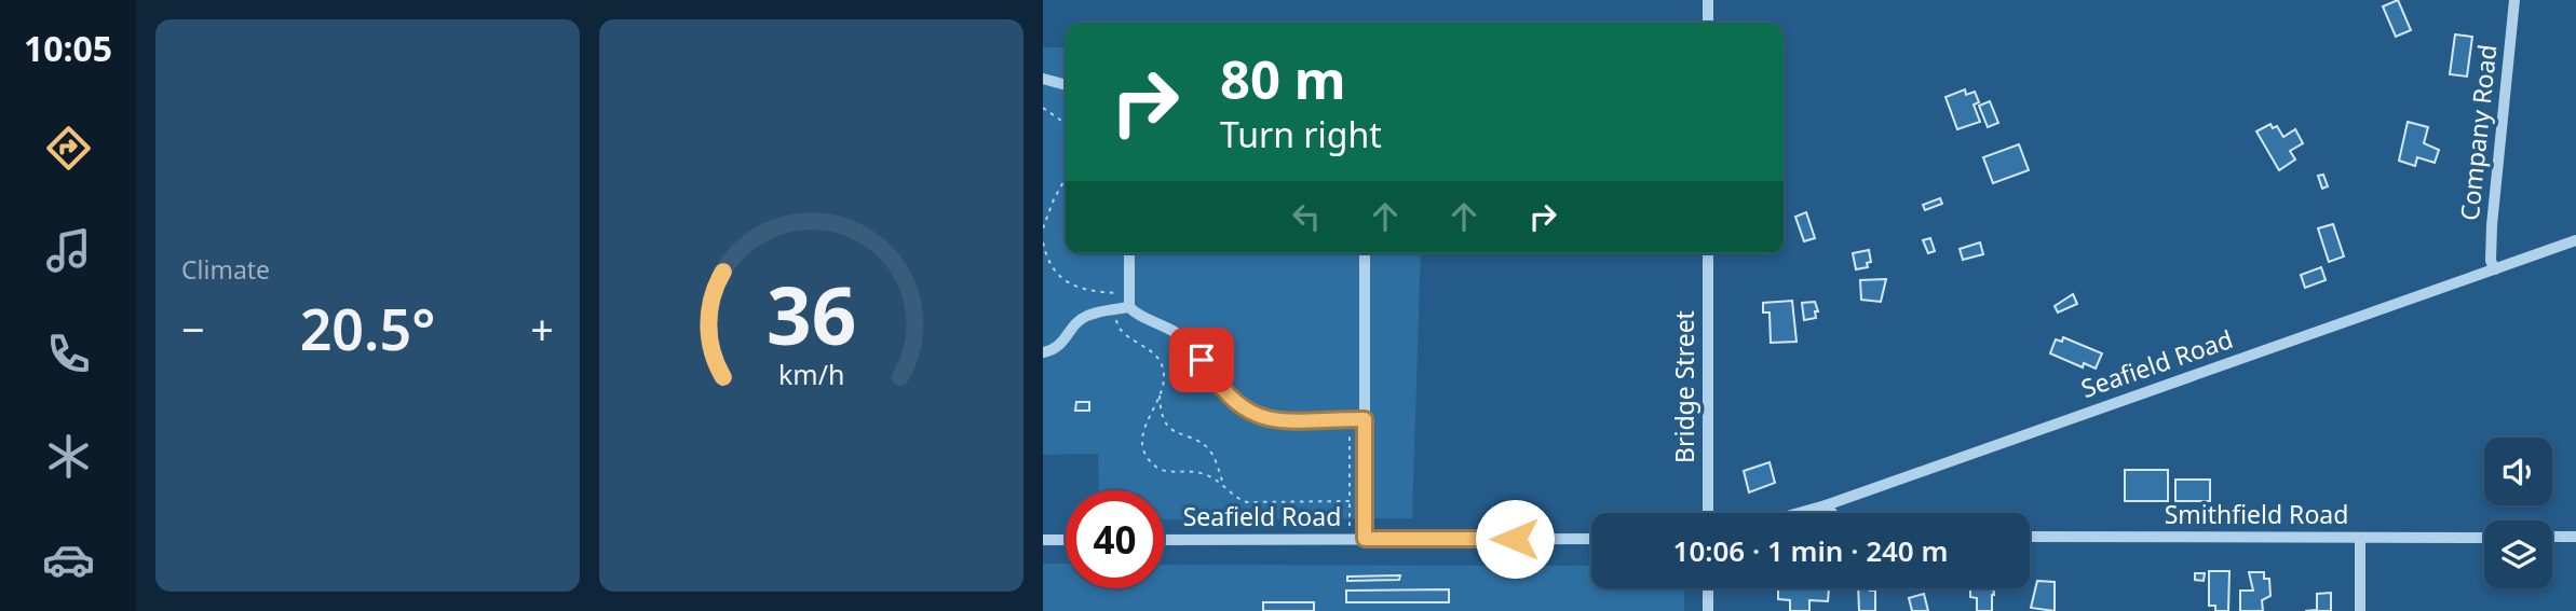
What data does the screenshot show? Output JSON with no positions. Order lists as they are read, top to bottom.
{
  "streets": {
    "street": [
      "Company Road",
      "Seafield Road",
      "Bridge Street",
      "Smithfield Road"
    ]
  },
  "crossings": [
    ["Company Road", "Seafield Road"]
  ],
  "page": {
    "tabs": "10:05",
    "tile": "Climate",
    "turn": ["80 m", "Turn right"],
    "heat": ["−", "20.5°", "+"],
    "limit": "40",
    "trip": "10:06 · 1 min · 240 m",
    "gauge": ["36", "km/h"]
  }
}
